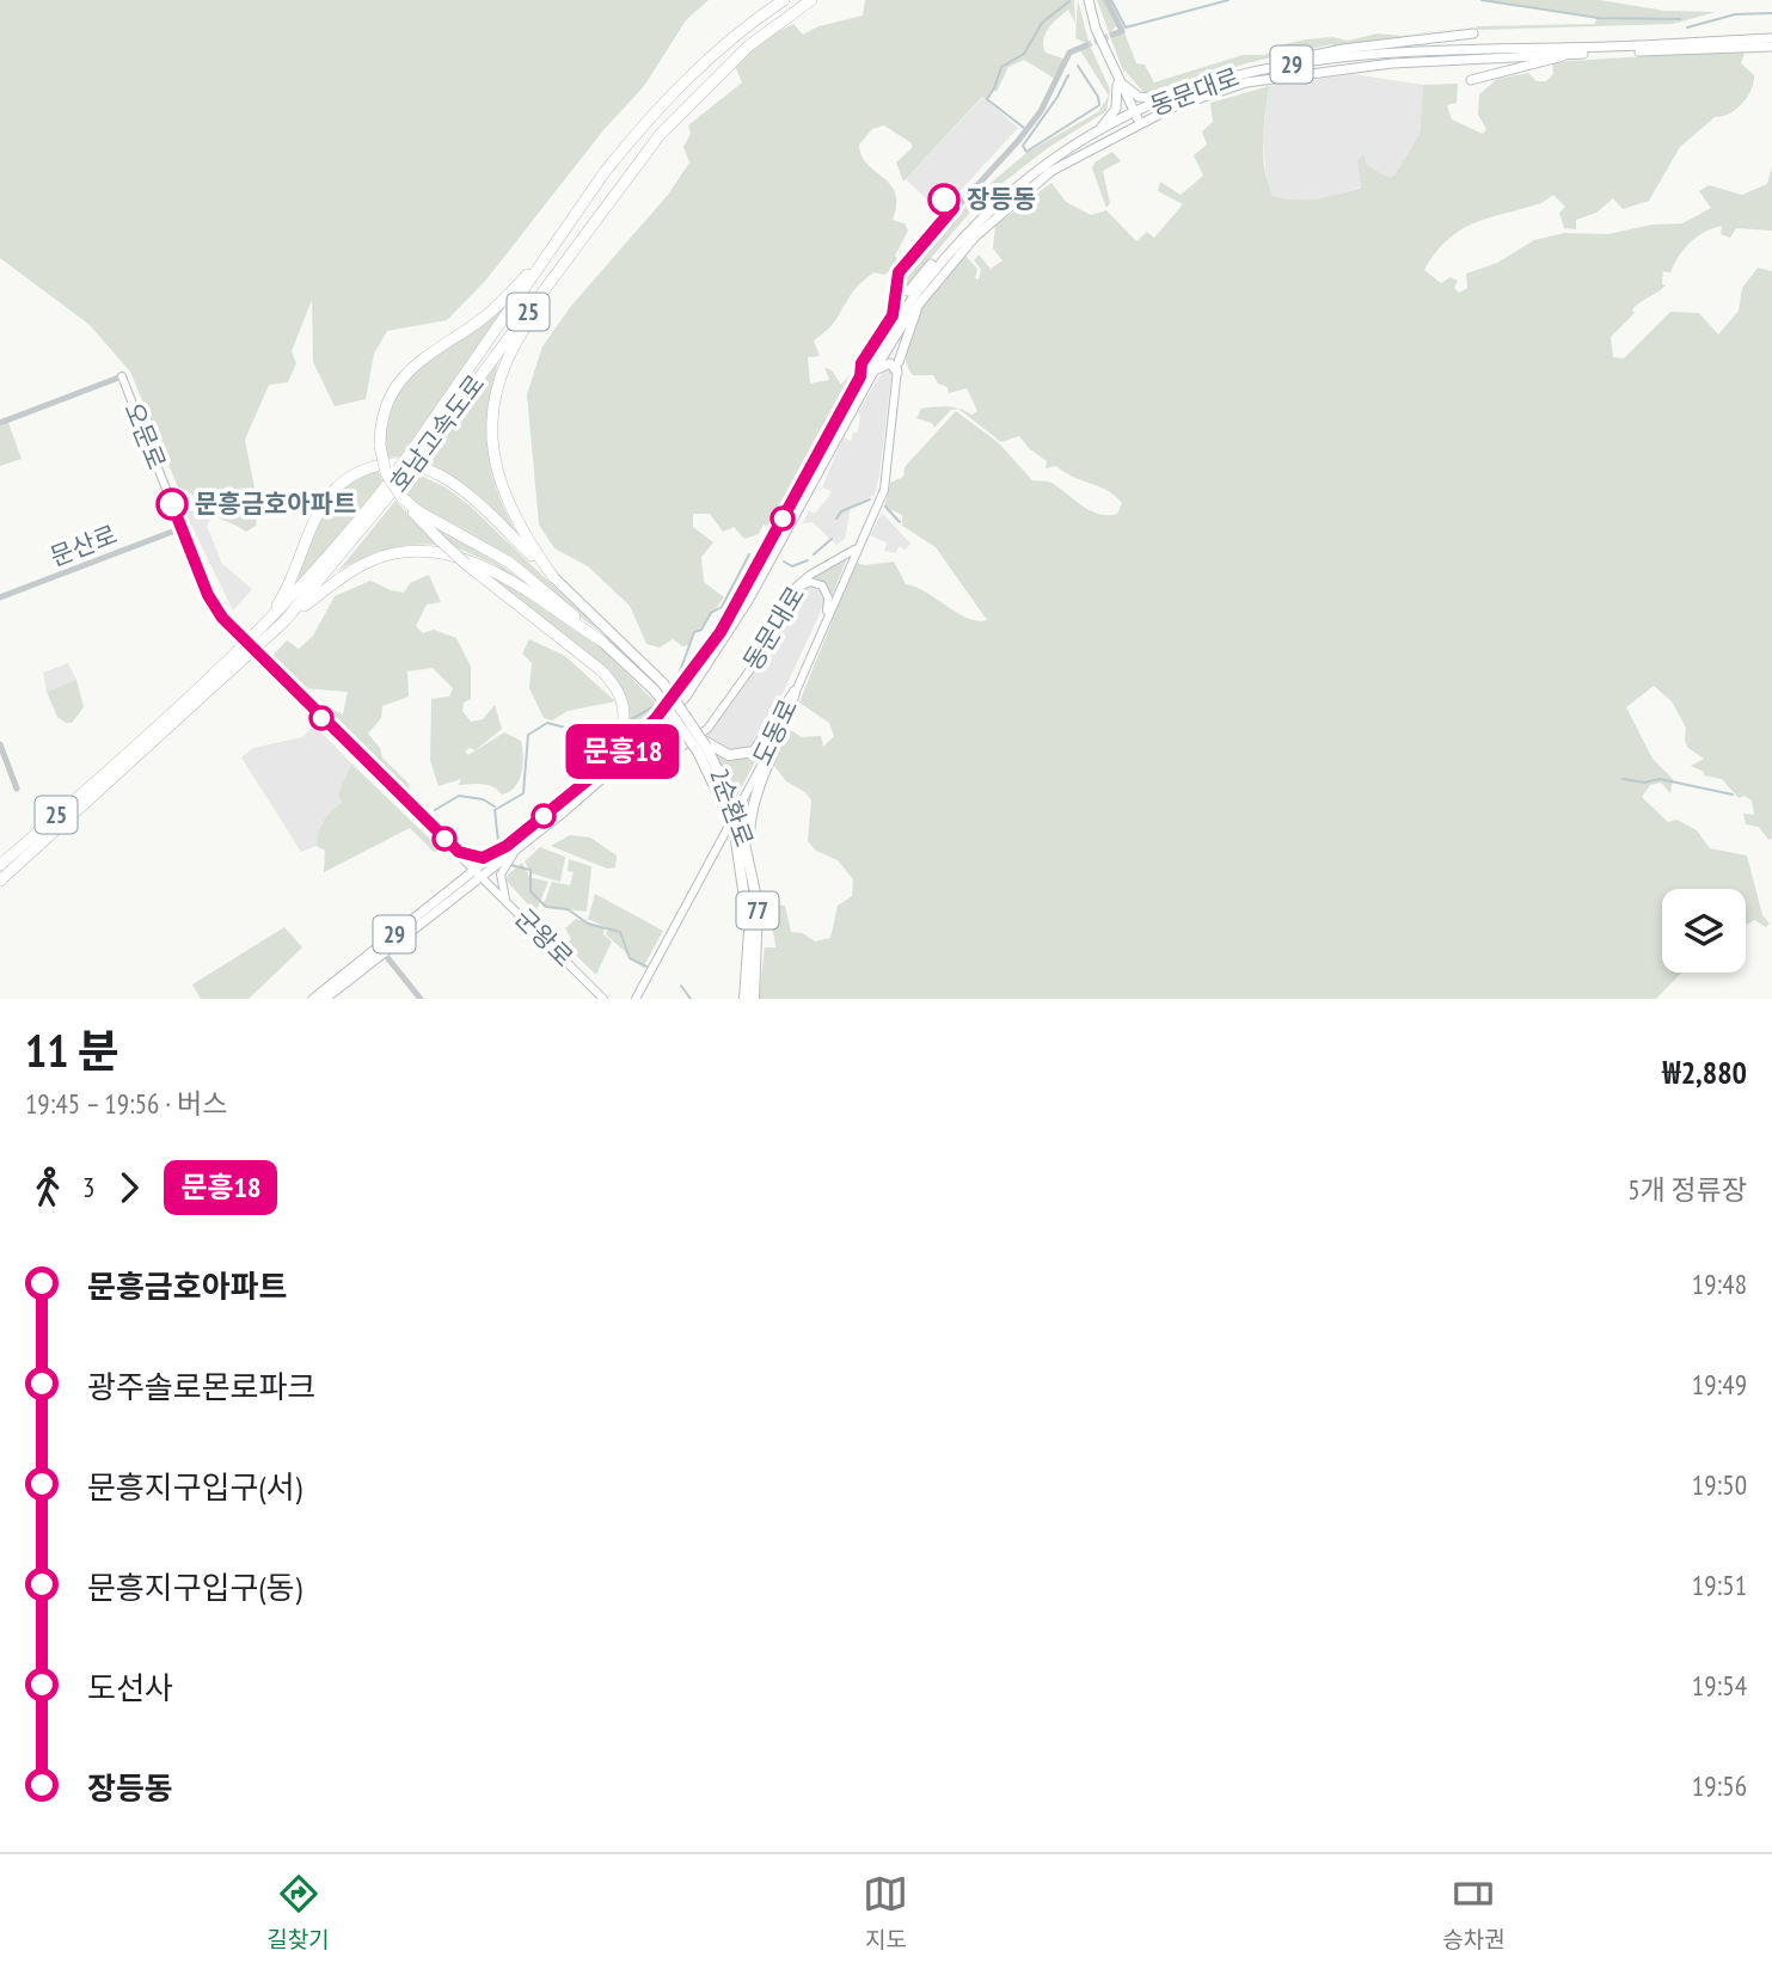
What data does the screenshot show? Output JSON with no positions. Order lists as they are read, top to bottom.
{
  "streets": {
    "highway": [
      "25",
      "호남고속도로",
      "2순환로",
      "77"
    ],
    "main road": [
      "29",
      "동문대로",
      "오문로",
      "도동로",
      "군왕로"
    ],
    "street": ["문산로"]
  },
  "crossings": [
    ["동문대로", "오문로"],
    ["동문대로", "도동로"],
    ["동문대로", "군왕로"],
    ["오문로", "문산로"],
    ["오문로", "군왕로"]
  ],
  "places": ["장등동", "문흥금호아파트"],
  "lines": ["bus line 문흥18"],
  "page": {
    "on_map": "문흥18",
    "heading": ["11 분", "19:45 – 19:56 · 버스", "₩2,880"],
    "legs": ["3", "문흥18", "5개 정류장"],
    "list": [
      {
        "name": "문흥금호아파트",
        "value": "19:48"
      },
      {
        "name": "광주솔로몬로파크",
        "value": "19:49"
      },
      {
        "name": "문흥지구입구(서)",
        "value": "19:50"
      },
      {
        "name": "문흥지구입구(동)",
        "value": "19:51"
      },
      {
        "name": "도선사",
        "value": "19:54"
      },
      {
        "name": "장등동",
        "value": "19:56"
      }
    ],
    "tabs": ["길찾기", "지도", "승차권"]
  }
}
